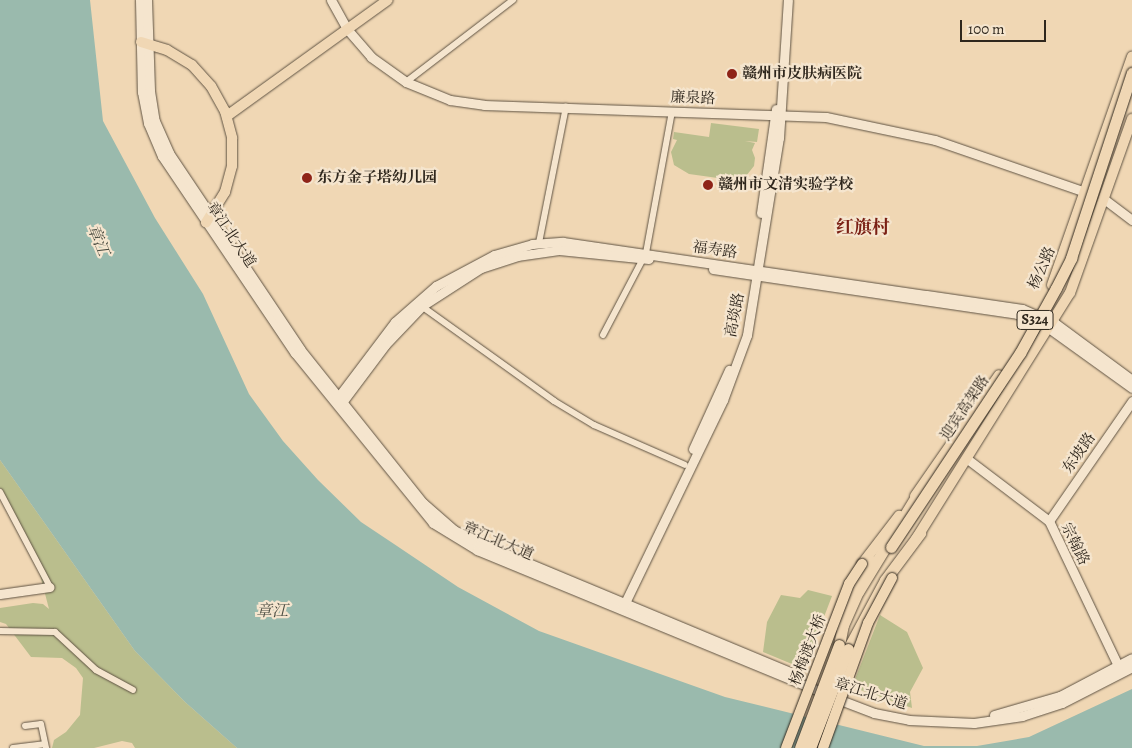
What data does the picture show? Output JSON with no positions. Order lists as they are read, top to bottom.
{
  "streets": {
    "highway": ["迎宾高架路"],
    "main road": [
      "廉泉路",
      "章江北大道",
      "福寿路",
      "杨公路",
      "高琰路",
      "S324",
      "东坡路",
      "宗翰路",
      "杨梅渡大桥"
    ]
  },
  "crossings": [
    ["廉泉路", "杨公路"],
    ["廉泉路", "高琰路"],
    ["章江北大道", "福寿路"],
    ["章江北大道", "高琰路"],
    ["章江北大道", "宗翰路"],
    ["福寿路", "杨公路"],
    ["福寿路", "高琰路"],
    ["福寿路", "S324"],
    ["杨公路", "S324"],
    ["杨公路", "迎宾高架路"],
    ["杨公路", "杨梅渡大桥"],
    ["S324", "迎宾高架路"],
    ["S324", "宗翰路"],
    ["S324", "杨梅渡大桥"],
    ["迎宾高架路", "杨梅渡大桥"],
    ["东坡路", "宗翰路"]
  ],
  "districts": ["红旗村"],
  "water": ["章江"],
  "places": ["赣州市皮肤病医院", "东方金子塔幼儿园", "赣州市文清实验学校"],
  "scale_bar": "100 m"
}
